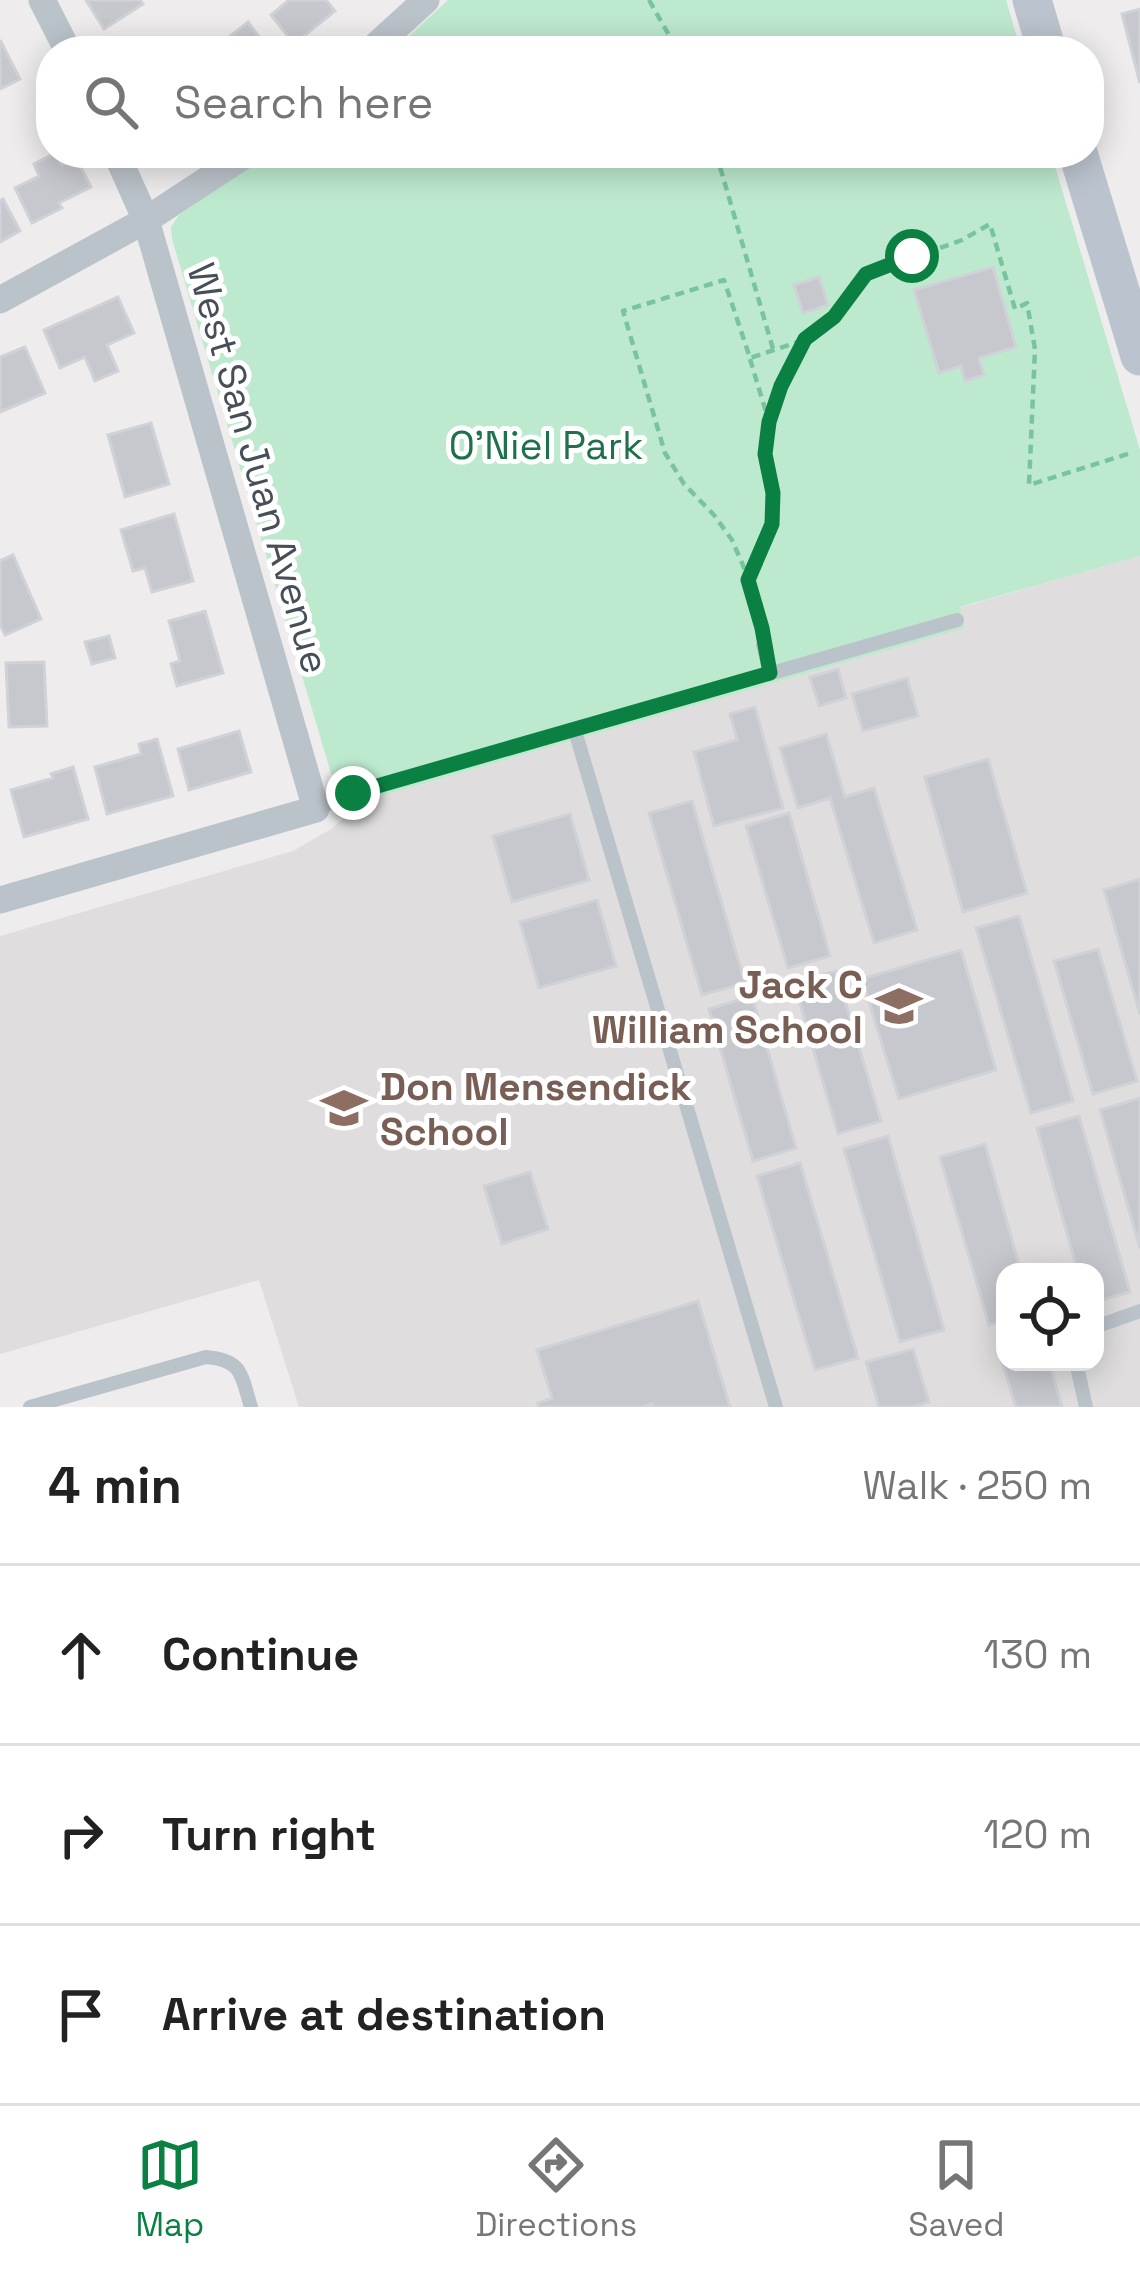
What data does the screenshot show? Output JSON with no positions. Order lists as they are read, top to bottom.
{
  "streets": {
    "street": ["West San Juan Avenue"]
  },
  "parks": ["O'Niel Park"],
  "places": {
    "school or university": ["Jack C William School", "Don Mensendick School"]
  },
  "page": {
    "search": "Search here",
    "heading": ["4 min", "Walk · 250 m"],
    "list": [
      ["Continue", "130 m"],
      ["Turn right", "120 m"],
      "Arrive at destination"
    ],
    "nav": ["Map", "Directions", "Saved"]
  }
}
